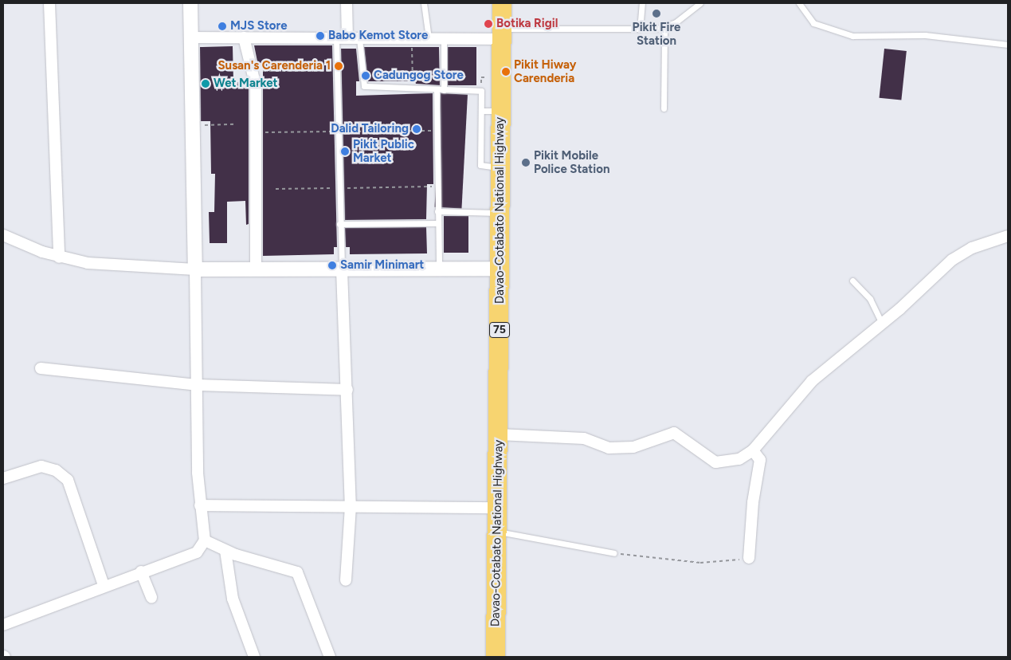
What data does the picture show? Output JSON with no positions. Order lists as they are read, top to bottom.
{
  "streets": {
    "highway": ["Davao-Cotabato National Highway", "75"]
  },
  "places": [
    "Pikit Fire Station",
    "Botika Rigil",
    "MJS Store",
    "Babo Kemot Store",
    "Susan's Carenderia 1",
    "Pikit Hiway Carenderia",
    "Cadungog Store",
    "Wet Market",
    "Dalid Tailoring",
    "Pikit Public Market",
    "Pikit Mobile Police Station",
    "Samir Minimart"
  ]
}
